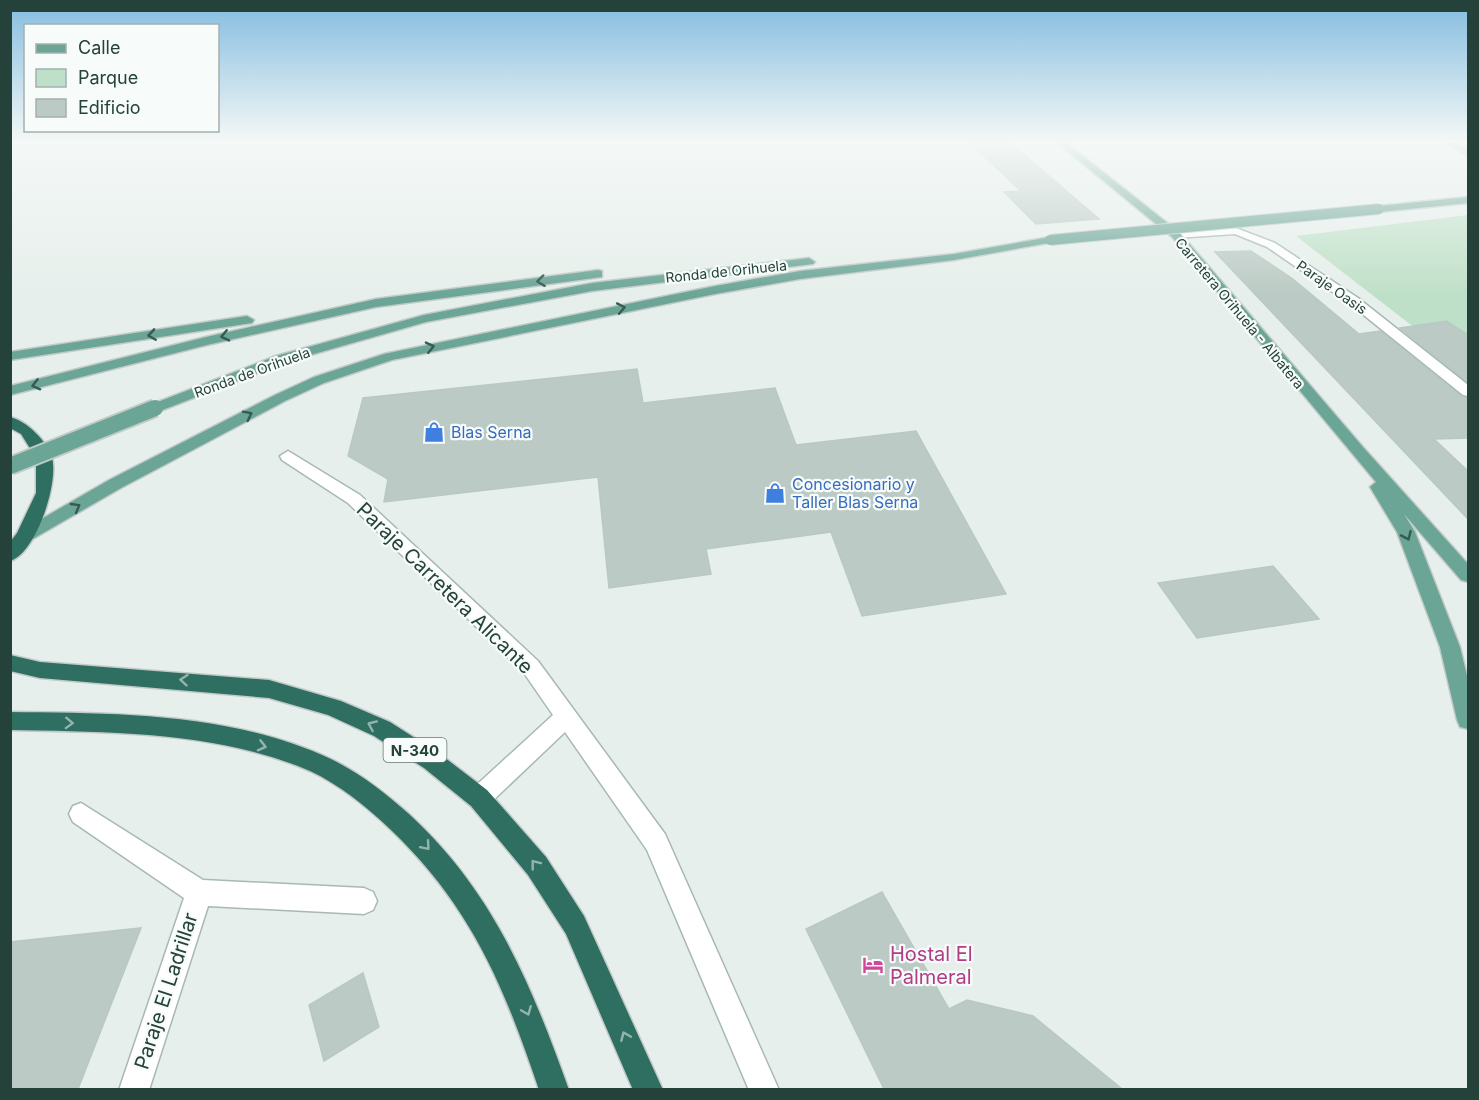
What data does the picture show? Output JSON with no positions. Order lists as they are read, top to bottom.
{
  "streets": {
    "highway": ["N-340"],
    "main road": ["Ronda de Orihuela", "Carretera Orihuela - Albatera"],
    "street": ["Paraje Oasis", "Paraje Carretera Alicante", "Paraje El Ladrillar"]
  },
  "crossings": [
    ["Paraje Oasis", "Carretera Orihuela - Albatera"]
  ],
  "places": {
    "shop": ["Blas Serna", "Concesionario y Taller Blas Serna"],
    "hotel": ["Hostal El Palmeral"]
  },
  "legend": ["Calle", "Parque", "Edificio"]
}
